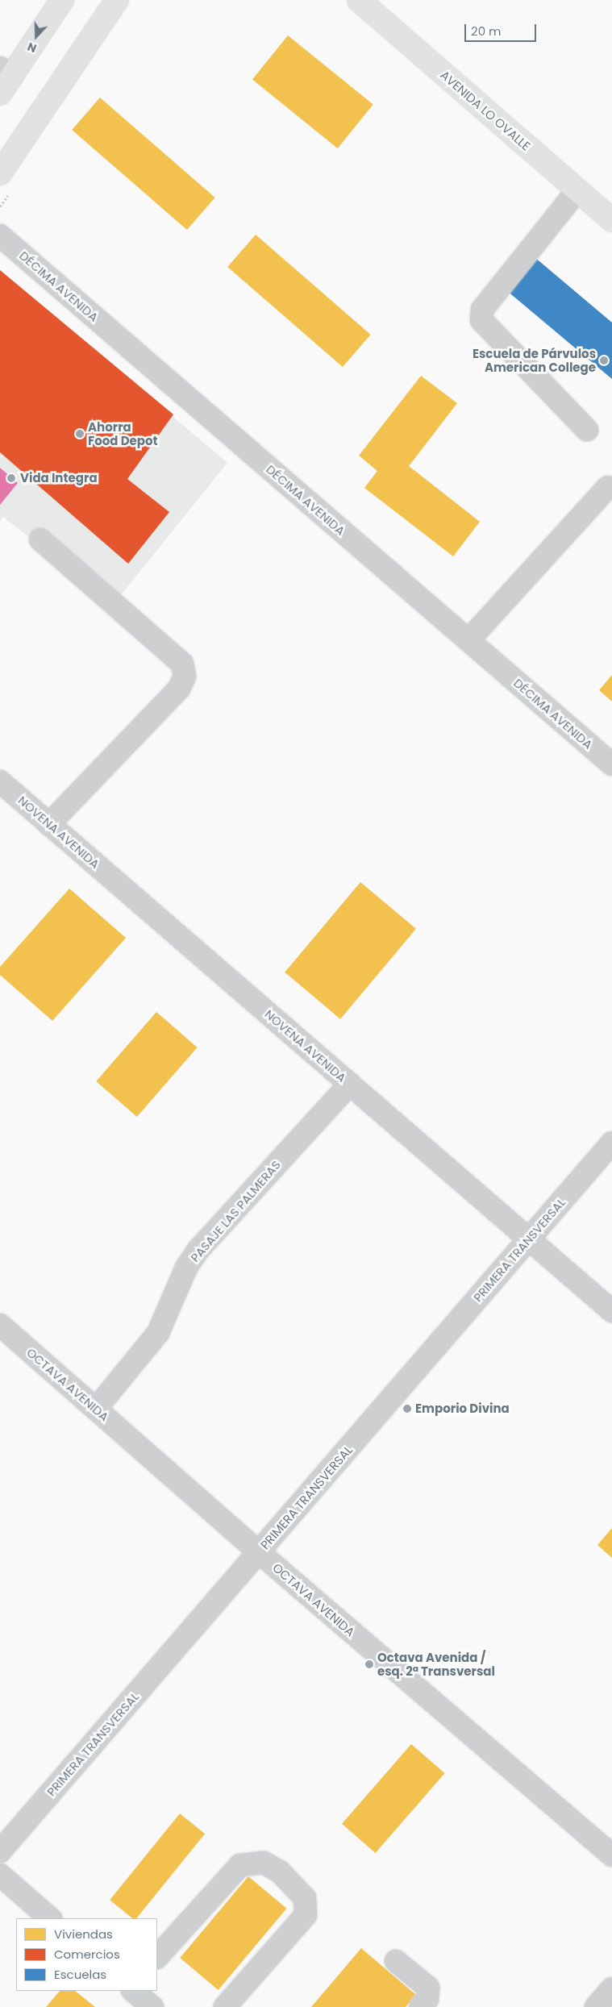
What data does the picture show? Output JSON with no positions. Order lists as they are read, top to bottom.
{
  "streets": {
    "main road": ["AVENIDA LO OVALLE"],
    "street": [
      "DÉCIMA AVENIDA",
      "NOVENA AVENIDA",
      "PASAJE LAS PALMERAS",
      "PRIMERA TRANSVERSAL",
      "OCTAVA AVENIDA"
    ]
  },
  "crossings": [
    ["NOVENA AVENIDA", "PASAJE LAS PALMERAS"],
    ["NOVENA AVENIDA", "PRIMERA TRANSVERSAL"],
    ["PASAJE LAS PALMERAS", "OCTAVA AVENIDA"],
    ["PRIMERA TRANSVERSAL", "OCTAVA AVENIDA"]
  ],
  "places": [
    "Escuela de Párvulos American College",
    "Ahorra Food Depot",
    "Vida Integra",
    "Emporio Divina",
    "Octava Avenida / esq. 2ª Transversal"
  ],
  "legend": ["Viviendas", "Comercios", "Escuelas"],
  "scale_bar": "20 m",
  "north": "bottom"
}
